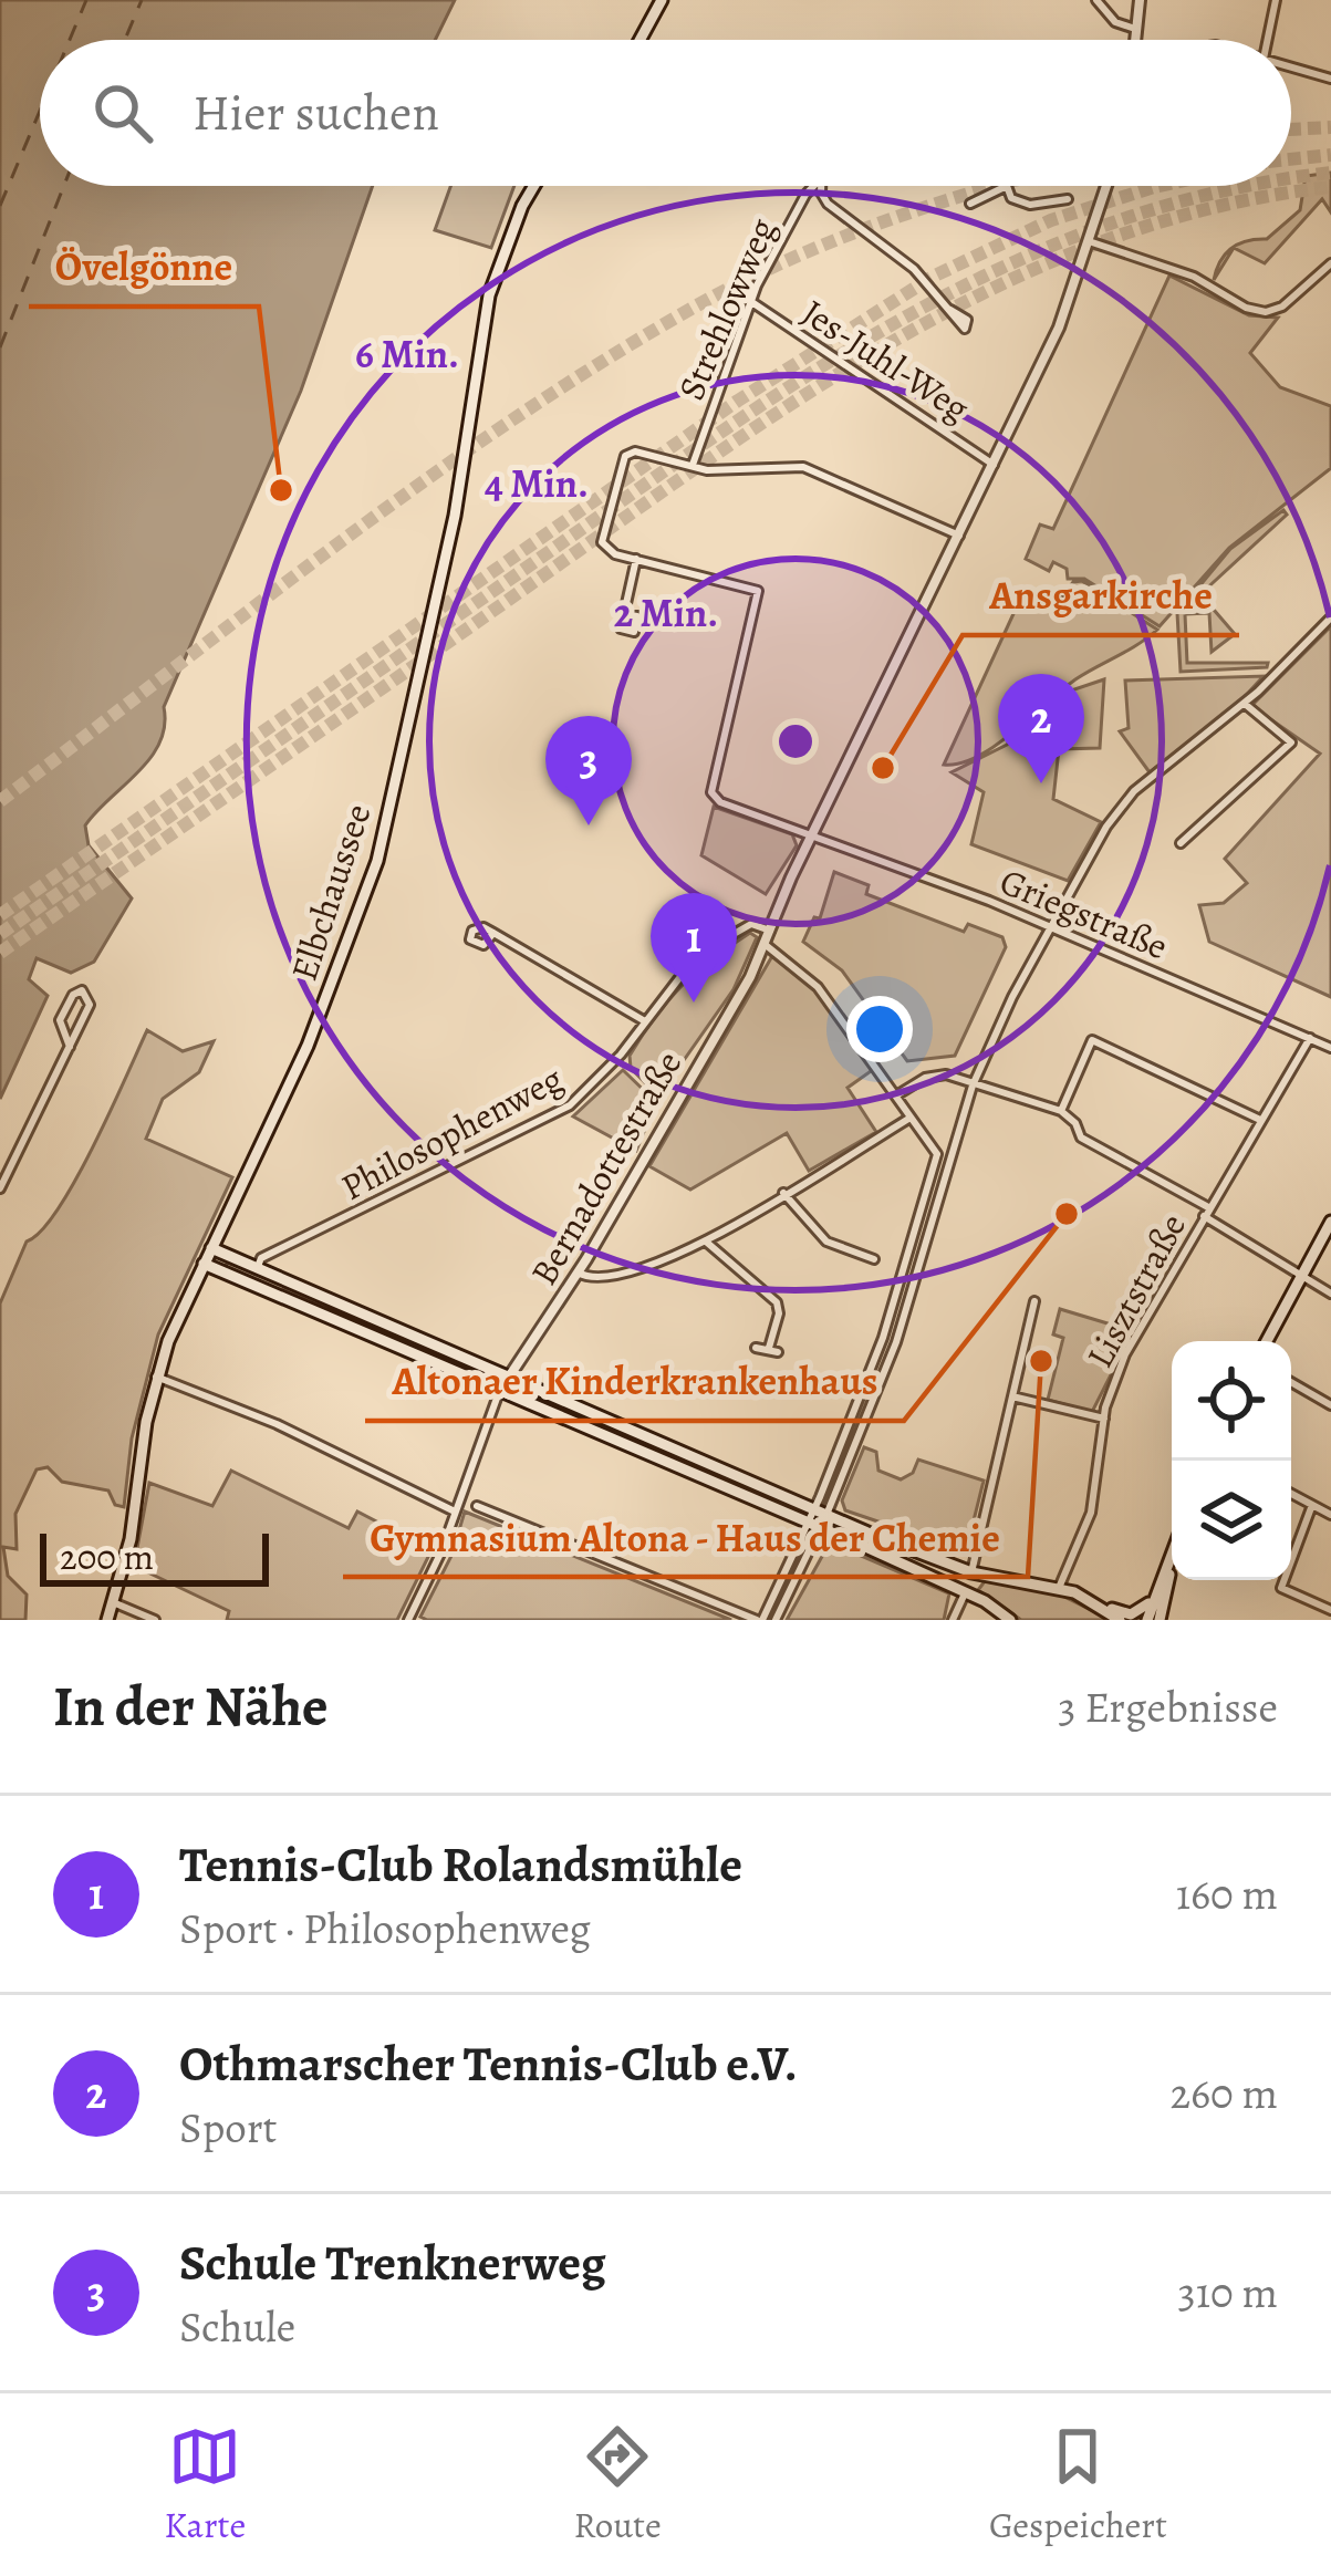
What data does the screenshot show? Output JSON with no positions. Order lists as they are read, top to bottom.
{
  "streets": {
    "main road": ["Elbchaussee"],
    "street": [
      "Strehlowweg",
      "Jes-Juhl-Weg",
      "Griegstraße",
      "Philosophenweg",
      "Bernadottestraße",
      "Lisztstraße"
    ]
  },
  "crossings": [
    ["Strehlowweg", "Jes-Juhl-Weg"],
    ["Jes-Juhl-Weg", "Bernadottestraße"],
    ["Griegstraße", "Bernadottestraße"],
    ["Griegstraße", "Lisztstraße"],
    ["Philosophenweg", "Bernadottestraße"]
  ],
  "places": [
    "Övelgönne",
    "Ansgarkirche",
    "Altonaer Kinderkrankenhaus",
    "Gymnasium Altona - Haus der Chemie"
  ],
  "scale_bar": "200 m",
  "page": {
    "search": "Hier suchen",
    "pins": ["2", "3", "1"],
    "scale": "200 m",
    "heading": ["In der Nähe", "3 Ergebnisse"],
    "list": [
      {
        "mark": "1",
        "name": "Tennis-Club Rolandsmühle",
        "note": "Sport · Philosophenweg",
        "value": "160 m"
      },
      {
        "mark": "2",
        "name": "Othmarscher Tennis-Club e.V.",
        "note": "Sport",
        "value": "260 m"
      },
      {
        "mark": "3",
        "name": "Schule Trenknerweg",
        "note": "Schule",
        "value": "310 m"
      }
    ],
    "nav": ["Karte", "Route", "Gespeichert"]
  },
  "rings": ["6 Min.", "4 Min.", "2 Min."]
}
